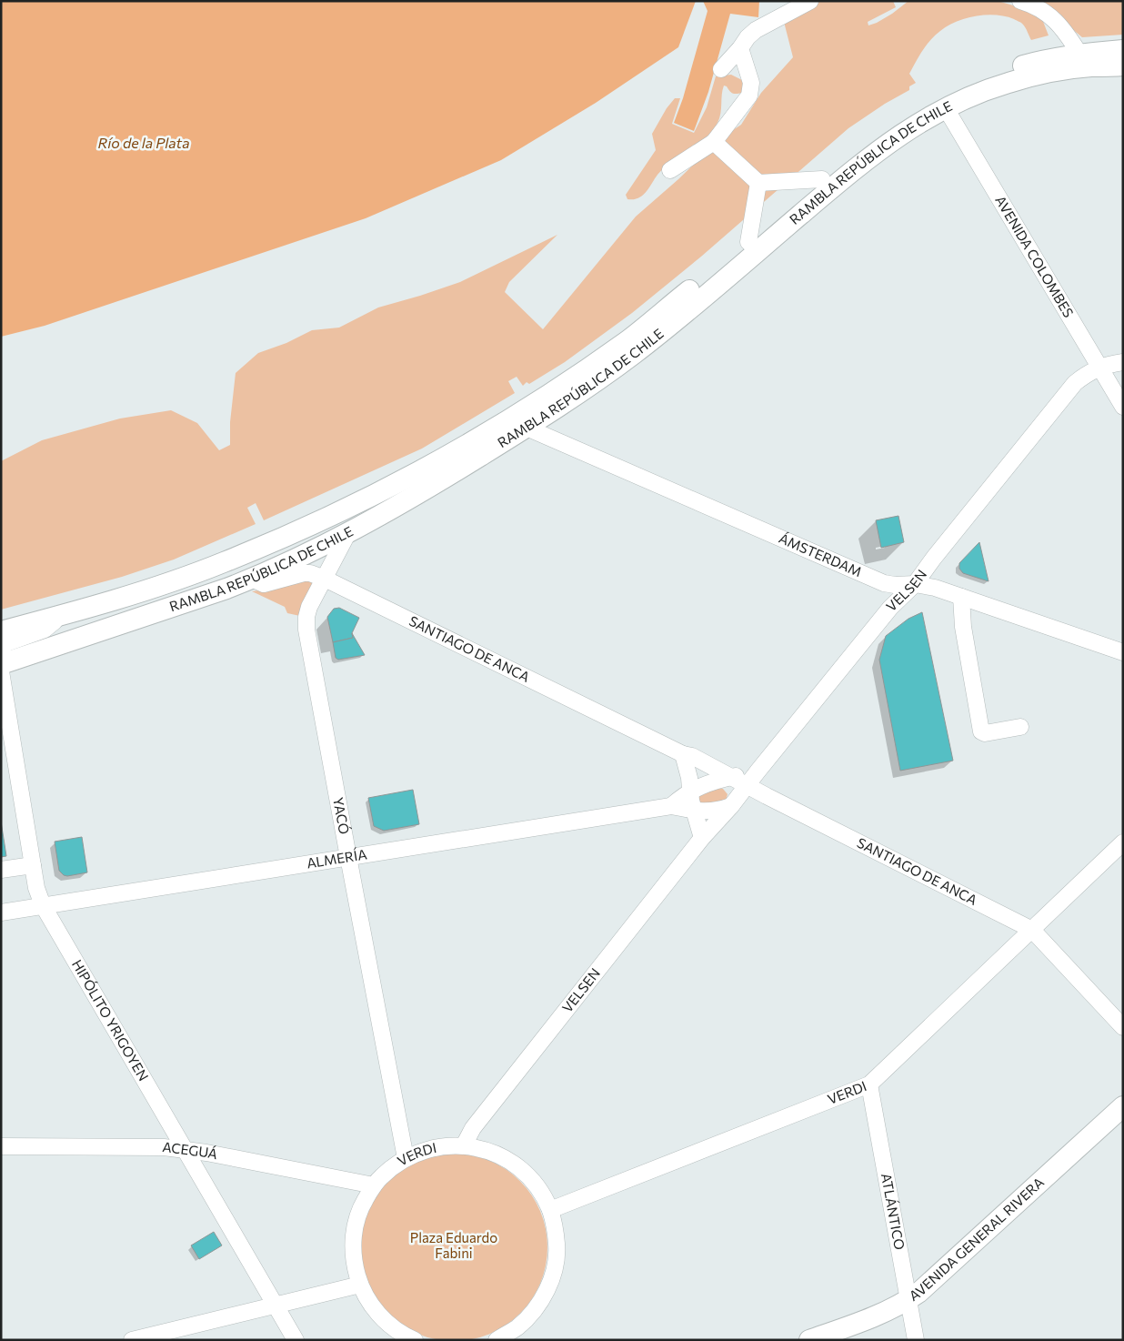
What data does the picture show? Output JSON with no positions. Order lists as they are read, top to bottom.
{
  "streets": {
    "main road": ["RAMBLA REPÚBLICA DE CHILE", "AVENIDA GENERAL RIVERA"],
    "street": [
      "AVENIDA COLOMBES",
      "ÁMSTERDAM",
      "VELSEN",
      "SANTIAGO DE ANCA",
      "YACÓ",
      "ALMERÍA",
      "HIPÓLITO YRIGOYEN",
      "VERDI",
      "ACEGUÁ",
      "ATLÁNTICO"
    ]
  },
  "crossings": [
    ["RAMBLA REPÚBLICA DE CHILE", "AVENIDA COLOMBES"],
    ["RAMBLA REPÚBLICA DE CHILE", "ÁMSTERDAM"],
    ["RAMBLA REPÚBLICA DE CHILE", "SANTIAGO DE ANCA"],
    ["RAMBLA REPÚBLICA DE CHILE", "YACÓ"],
    ["AVENIDA COLOMBES", "VELSEN"],
    ["ÁMSTERDAM", "VELSEN"],
    ["VELSEN", "SANTIAGO DE ANCA"],
    ["VELSEN", "ALMERÍA"],
    ["VELSEN", "VERDI"],
    ["SANTIAGO DE ANCA", "YACÓ"],
    ["SANTIAGO DE ANCA", "ALMERÍA"],
    ["SANTIAGO DE ANCA", "VERDI"],
    ["YACÓ", "ALMERÍA"],
    ["YACÓ", "VERDI"],
    ["ALMERÍA", "HIPÓLITO YRIGOYEN"],
    ["HIPÓLITO YRIGOYEN", "ACEGUÁ"],
    ["VERDI", "ACEGUÁ"],
    ["VERDI", "ATLÁNTICO"],
    ["ATLÁNTICO", "AVENIDA GENERAL RIVERA"]
  ],
  "water": ["Río de la Plata"],
  "parks": ["Plaza Eduardo Fabini"]
}
